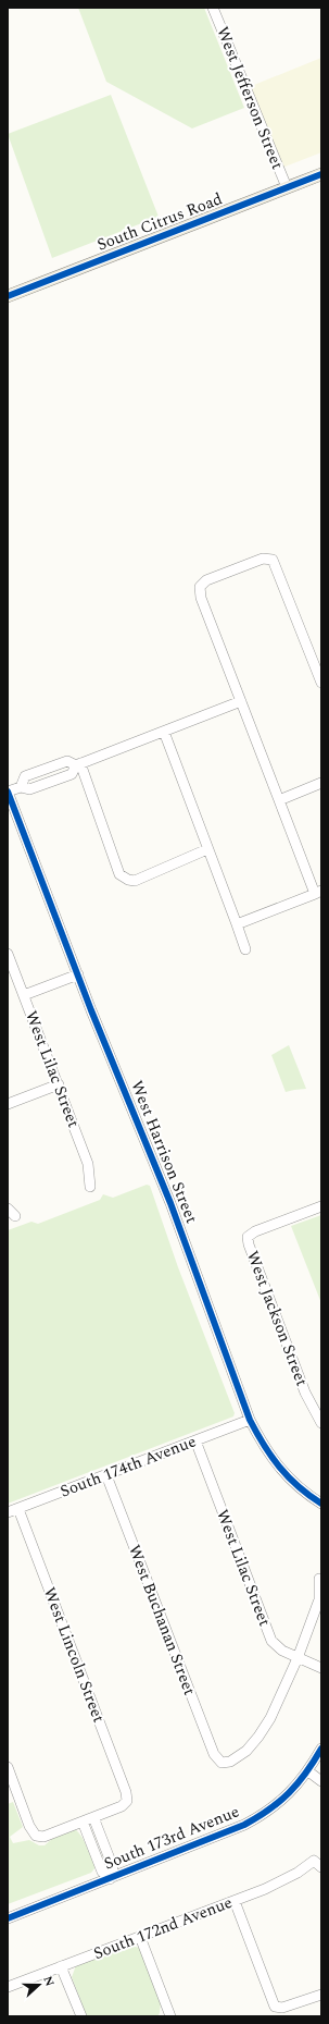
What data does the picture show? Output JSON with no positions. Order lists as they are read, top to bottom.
{
  "streets": {
    "main road": ["South Citrus Road"],
    "street": [
      "West Jefferson Street",
      "West Lilac Street",
      "West Harrison Street",
      "West Jackson Street",
      "South 174th Avenue",
      "West Buchanan Street",
      "West Lincoln Street",
      "South 173rd Avenue",
      "South 172nd Avenue"
    ]
  },
  "crossings": [
    ["West Jefferson Street", "South Citrus Road"],
    ["West Lilac Street", "South 174th Avenue"],
    ["West Lilac Street", "West Buchanan Street"],
    ["West Harrison Street", "South 174th Avenue"],
    ["South 174th Avenue", "West Buchanan Street"],
    ["South 174th Avenue", "West Lincoln Street"]
  ],
  "north": "right"
}
